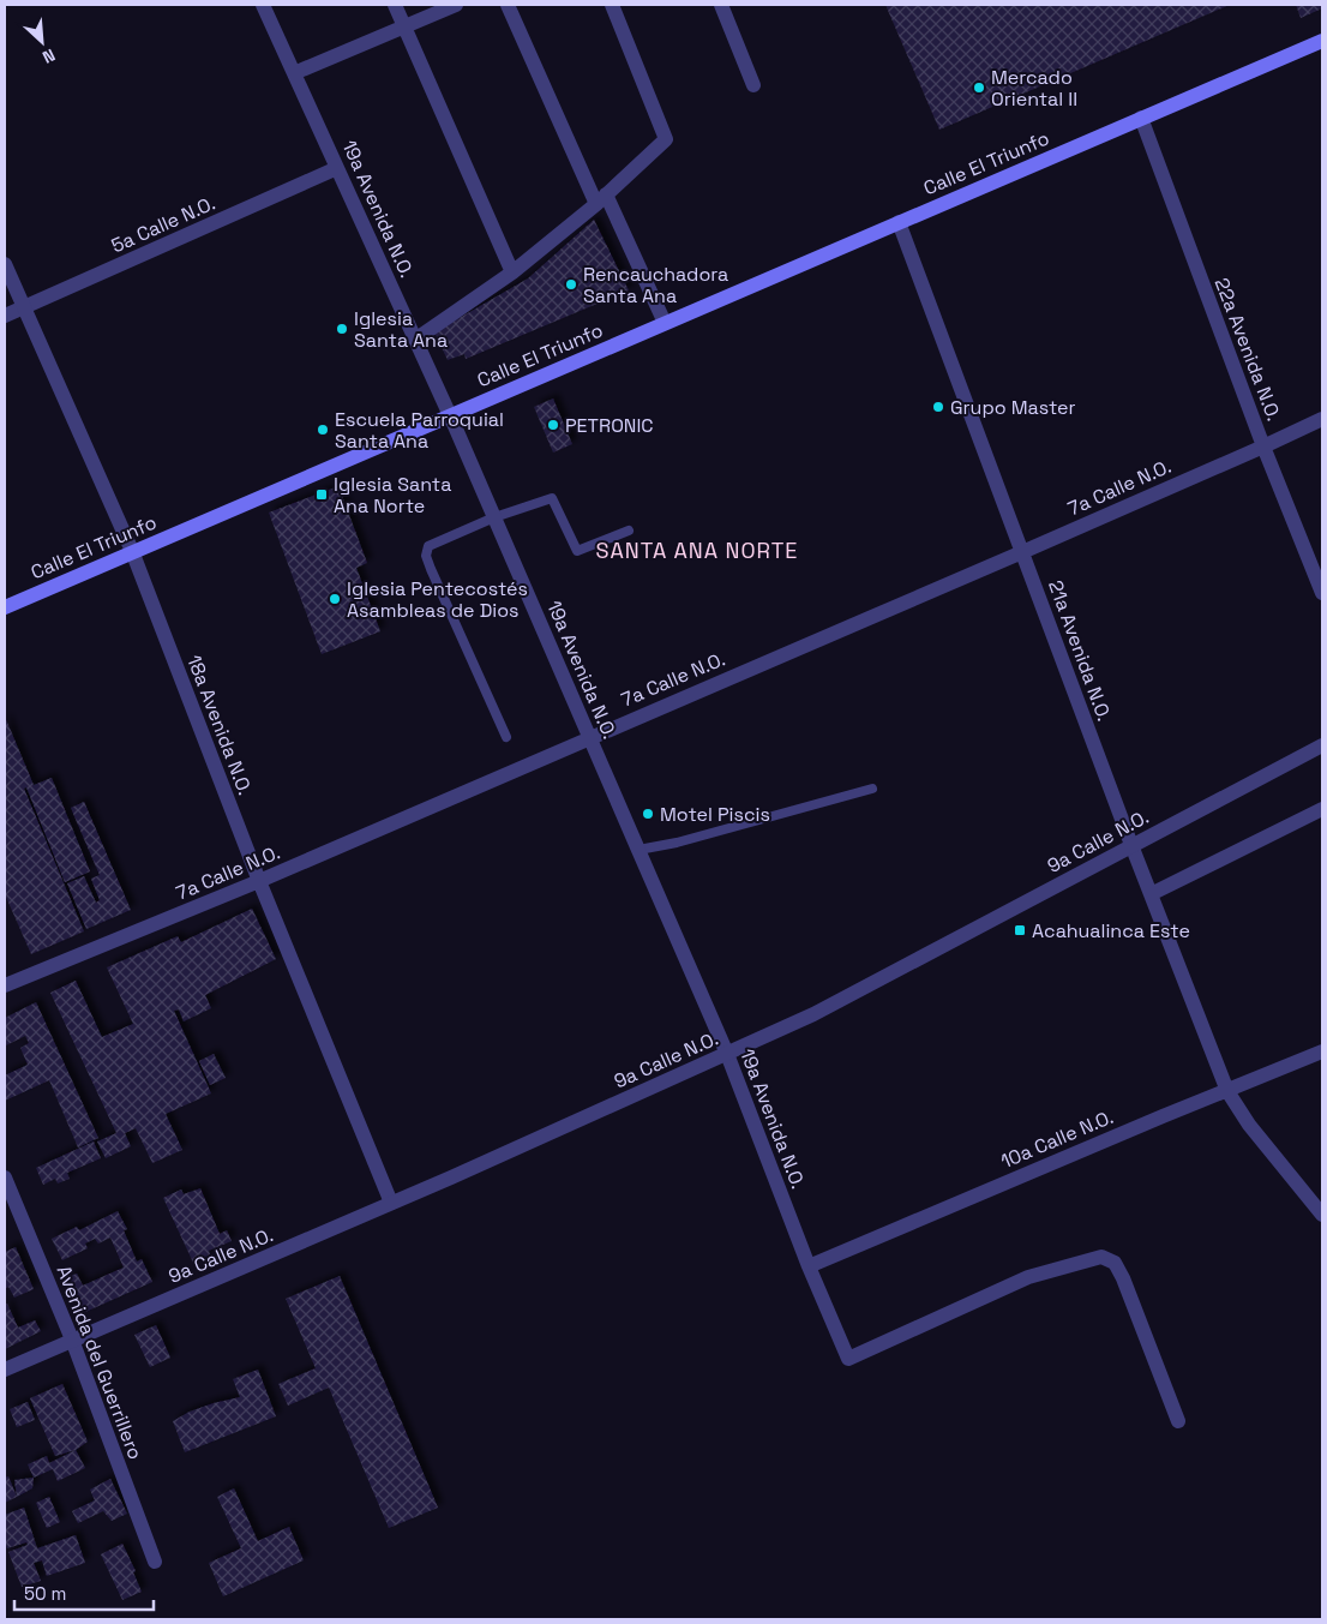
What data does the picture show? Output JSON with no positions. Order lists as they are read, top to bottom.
{
  "streets": {
    "main road": ["Calle El Triunfo"],
    "street": [
      "19a Avenida N.O.",
      "5a Calle N.O.",
      "22a Avenida N.O.",
      "7a Calle N.O.",
      "21a Avenida N.O.",
      "18a Avenida N.O.",
      "9a Calle N.O.",
      "10a Calle N.O.",
      "Avenida del Guerrillero"
    ]
  },
  "crossings": [
    ["Calle El Triunfo", "19a Avenida N.O."],
    ["Calle El Triunfo", "22a Avenida N.O."],
    ["Calle El Triunfo", "21a Avenida N.O."],
    ["Calle El Triunfo", "18a Avenida N.O."],
    ["19a Avenida N.O.", "5a Calle N.O."],
    ["19a Avenida N.O.", "7a Calle N.O."],
    ["19a Avenida N.O.", "9a Calle N.O."],
    ["19a Avenida N.O.", "10a Calle N.O."],
    ["5a Calle N.O.", "18a Avenida N.O."],
    ["22a Avenida N.O.", "7a Calle N.O."],
    ["7a Calle N.O.", "21a Avenida N.O."],
    ["7a Calle N.O.", "18a Avenida N.O."],
    ["21a Avenida N.O.", "9a Calle N.O."],
    ["21a Avenida N.O.", "10a Calle N.O."],
    ["18a Avenida N.O.", "9a Calle N.O."],
    ["9a Calle N.O.", "Avenida del Guerrillero"]
  ],
  "districts": ["SANTA ANA NORTE"],
  "places": {
    "other": [
      "Mercado Oriental II",
      "Rencauchadora Santa Ana",
      "Iglesia Santa Ana",
      "Grupo Master",
      "PETRONIC",
      "Escuela Parroquial Santa Ana",
      "Iglesia Pentecostés Asambleas de Dios",
      "Motel Piscis"
    ],
    "transit": ["Iglesia Santa Ana Norte", "Acahualinca Este"]
  },
  "scale_bar": "50 m",
  "north": "bottom right"
}
